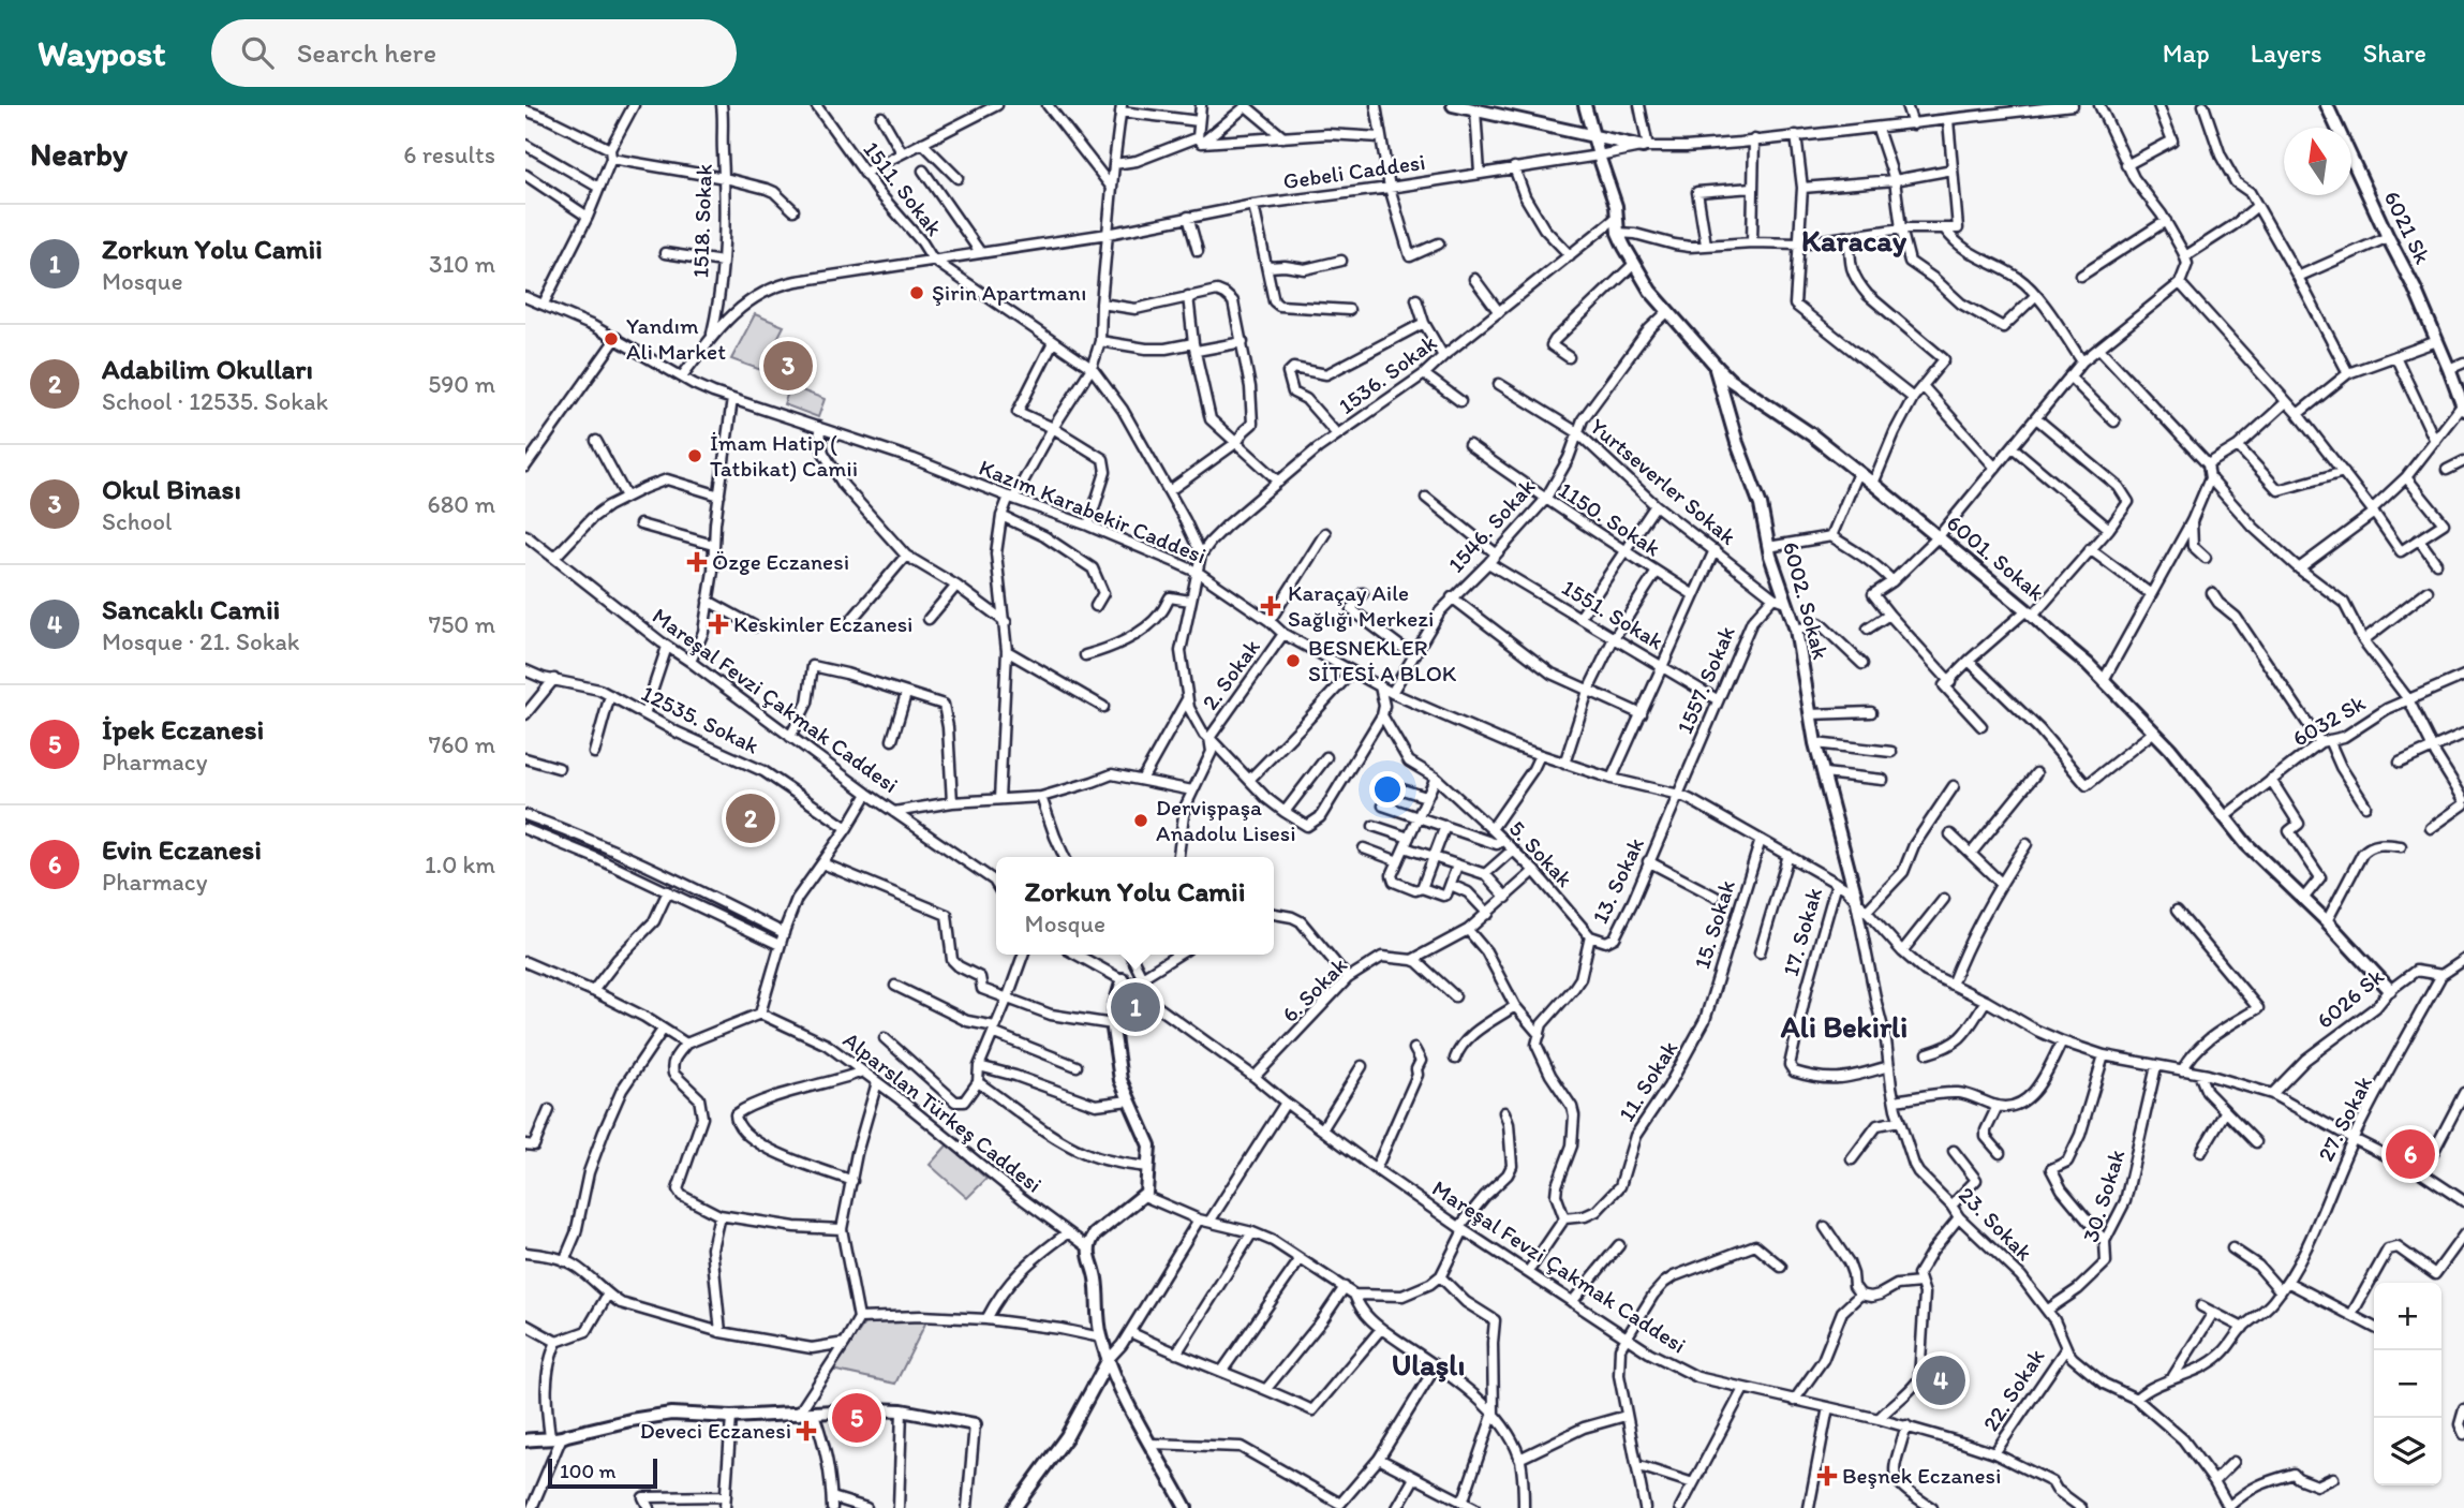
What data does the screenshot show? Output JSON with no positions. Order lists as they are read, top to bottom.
{
  "streets": {
    "street": [
      "Gebeli Caddesi",
      "1511. Sokak",
      "1518. Sokak",
      "6021 Sk",
      "1536. Sokak",
      "Yurtseverler Sokak",
      "Kazım Karabekir Caddesi",
      "1150. Sokak",
      "1546. Sokak",
      "6001. Sokak",
      "6002. Sokak",
      "1551. Sokak",
      "2. Sokak",
      "1557. Sokak",
      "Mareşal Fevzi Çakmak Caddesi",
      "12535. Sokak",
      "6032 Sk",
      "5. Sokak",
      "13. Sokak",
      "15. Sokak",
      "17. Sokak",
      "6. Sokak",
      "6026 Sk",
      "11. Sokak",
      "Alparslan Türkeş Caddesi",
      "27. Sokak",
      "30. Sokak",
      "23. Sokak",
      "22. Sokak"
    ]
  },
  "crossings": [
    ["Gebeli Caddesi", "1511. Sokak"],
    ["Gebeli Caddesi", "1518. Sokak"],
    ["Gebeli Caddesi", "Kazım Karabekir Caddesi"],
    ["Gebeli Caddesi", "6001. Sokak"],
    ["1536. Sokak", "6001. Sokak"],
    ["Yurtseverler Sokak", "1546. Sokak"],
    ["Yurtseverler Sokak", "6002. Sokak"],
    ["Yurtseverler Sokak", "1557. Sokak"],
    ["Kazım Karabekir Caddesi", "1546. Sokak"],
    ["Kazım Karabekir Caddesi", "6002. Sokak"],
    ["Kazım Karabekir Caddesi", "2. Sokak"],
    ["Kazım Karabekir Caddesi", "1557. Sokak"],
    ["Kazım Karabekir Caddesi", "5. Sokak"],
    ["Kazım Karabekir Caddesi", "13. Sokak"],
    ["Kazım Karabekir Caddesi", "15. Sokak"],
    ["Kazım Karabekir Caddesi", "17. Sokak"],
    ["Kazım Karabekir Caddesi", "6026 Sk"],
    ["Kazım Karabekir Caddesi", "27. Sokak"],
    ["Kazım Karabekir Caddesi", "30. Sokak"],
    ["Kazım Karabekir Caddesi", "23. Sokak"],
    ["1150. Sokak", "1546. Sokak"],
    ["1546. Sokak", "6001. Sokak"],
    ["1546. Sokak", "1551. Sokak"],
    ["6001. Sokak", "6002. Sokak"],
    ["6001. Sokak", "6032 Sk"],
    ["6001. Sokak", "6026 Sk"],
    ["6002. Sokak", "1557. Sokak"],
    ["6002. Sokak", "23. Sokak"],
    ["1551. Sokak", "1557. Sokak"],
    ["1557. Sokak", "13. Sokak"],
    ["Mareşal Fevzi Çakmak Caddesi", "6. Sokak"],
    ["Mareşal Fevzi Çakmak Caddesi", "22. Sokak"],
    ["5. Sokak", "13. Sokak"],
    ["5. Sokak", "6. Sokak"],
    ["15. Sokak", "11. Sokak"],
    ["17. Sokak", "23. Sokak"],
    ["6026 Sk", "27. Sokak"],
    ["27. Sokak", "23. Sokak"],
    ["30. Sokak", "23. Sokak"],
    ["23. Sokak", "22. Sokak"]
  ],
  "districts": ["Karacay", "Ali Bekirli", "Ulaşlı"],
  "places": {
    "other": [
      "Şirin Apartmanı",
      "Yandım Ali Market",
      "İmam Hatip ( Tatbikat) Camii",
      "BESNEKLER SİTESİ A BLOK",
      "Dervişpaşa Anadolu Lisesi"
    ],
    "health": [
      "Özge Eczanesi",
      "Karaçay Aile Sağlığı Merkezi",
      "Keskinler Eczanesi",
      "Deveci Eczanesi",
      "Beşnek Eczanesi"
    ]
  },
  "scale_bar": "100 m",
  "north": "top",
  "page": {
    "header": "Waypost",
    "search": "Search here",
    "nav": ["Map", "Layers", "Share"],
    "heading": ["Nearby", "6 results"],
    "list": [
      {
        "mark": "1",
        "name": "Zorkun Yolu Camii",
        "note": "Mosque",
        "value": "310 m"
      },
      {
        "mark": "2",
        "name": "Adabilim Okulları",
        "note": "School · 12535. Sokak",
        "value": "590 m"
      },
      {
        "mark": "3",
        "name": "Okul Binası",
        "note": "School",
        "value": "680 m"
      },
      {
        "mark": "4",
        "name": "Sancaklı Camii",
        "note": "Mosque · 21. Sokak",
        "value": "750 m"
      },
      {
        "mark": "5",
        "name": "İpek Eczanesi",
        "note": "Pharmacy",
        "value": "760 m"
      },
      {
        "mark": "6",
        "name": "Evin Eczanesi",
        "note": "Pharmacy",
        "value": "1.0 km"
      }
    ],
    "pins": [
      "3",
      "2",
      "1",
      "6",
      "4",
      "5"
    ],
    "popup": ["Zorkun Yolu Camii", "Mosque"],
    "map_buttons": ["+", "−"],
    "scale": "100 m"
  }
}
